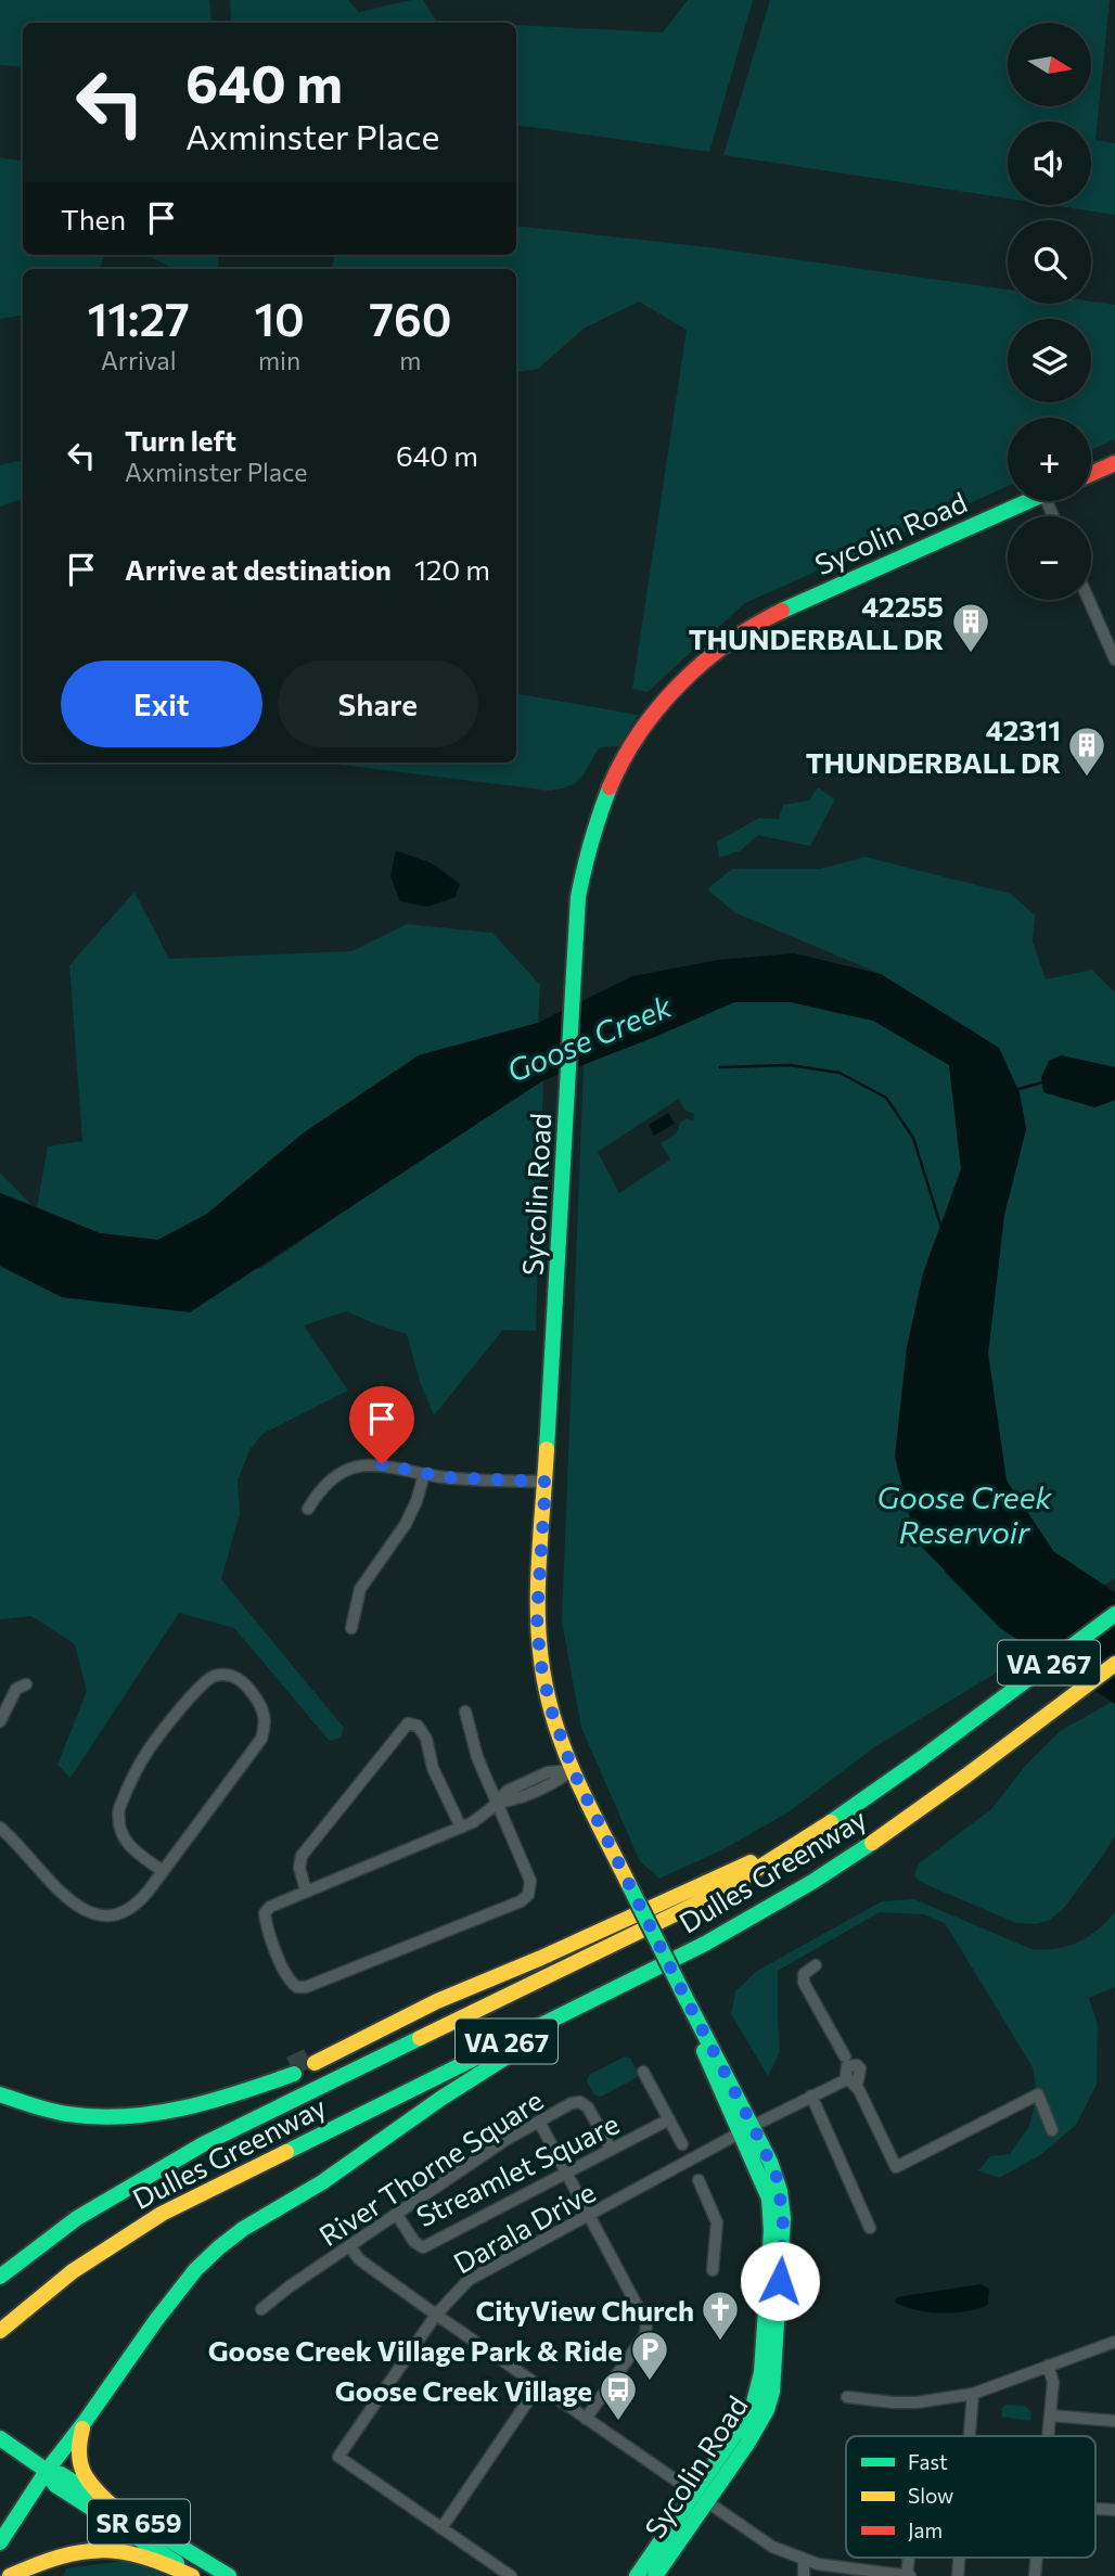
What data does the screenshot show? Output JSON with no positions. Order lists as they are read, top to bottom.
{
  "streets": {
    "main road": [
      "Sycolin Road",
      "VA 267",
      "Dulles Greenway",
      "SR 659"
    ],
    "street": ["River Thorne Square", "Streamlet Square", "Darala Drive"]
  },
  "crossings": [
    ["Sycolin Road", "Darala Drive"],
    ["River Thorne Square", "Streamlet Square"]
  ],
  "water": ["Goose Creek", "Goose Creek Reservoir"],
  "places": {
    "building": ["42255 THUNDERBALL DR", "42311 THUNDERBALL DR"],
    "church": ["CityView Church"],
    "parking": ["Goose Creek Village Park & Ride"],
    "bus stop": ["Goose Creek Village"]
  },
  "legend": ["Fast", "Slow", "Jam"],
  "north": "right",
  "page": {
    "map_buttons": ["+", "−"],
    "turn": ["640 m", "Axminster Place"],
    "then": "Then",
    "eta": [
      "11:27",
      "Arrival",
      "10",
      "min",
      "760",
      "m"
    ],
    "list": [
      {
        "name": "Turn left",
        "note": "Axminster Place",
        "value": "640 m"
      },
      {
        "name": "Arrive at destination",
        "value": "120 m"
      }
    ],
    "buttons": ["Exit", "Share"]
  }
}
